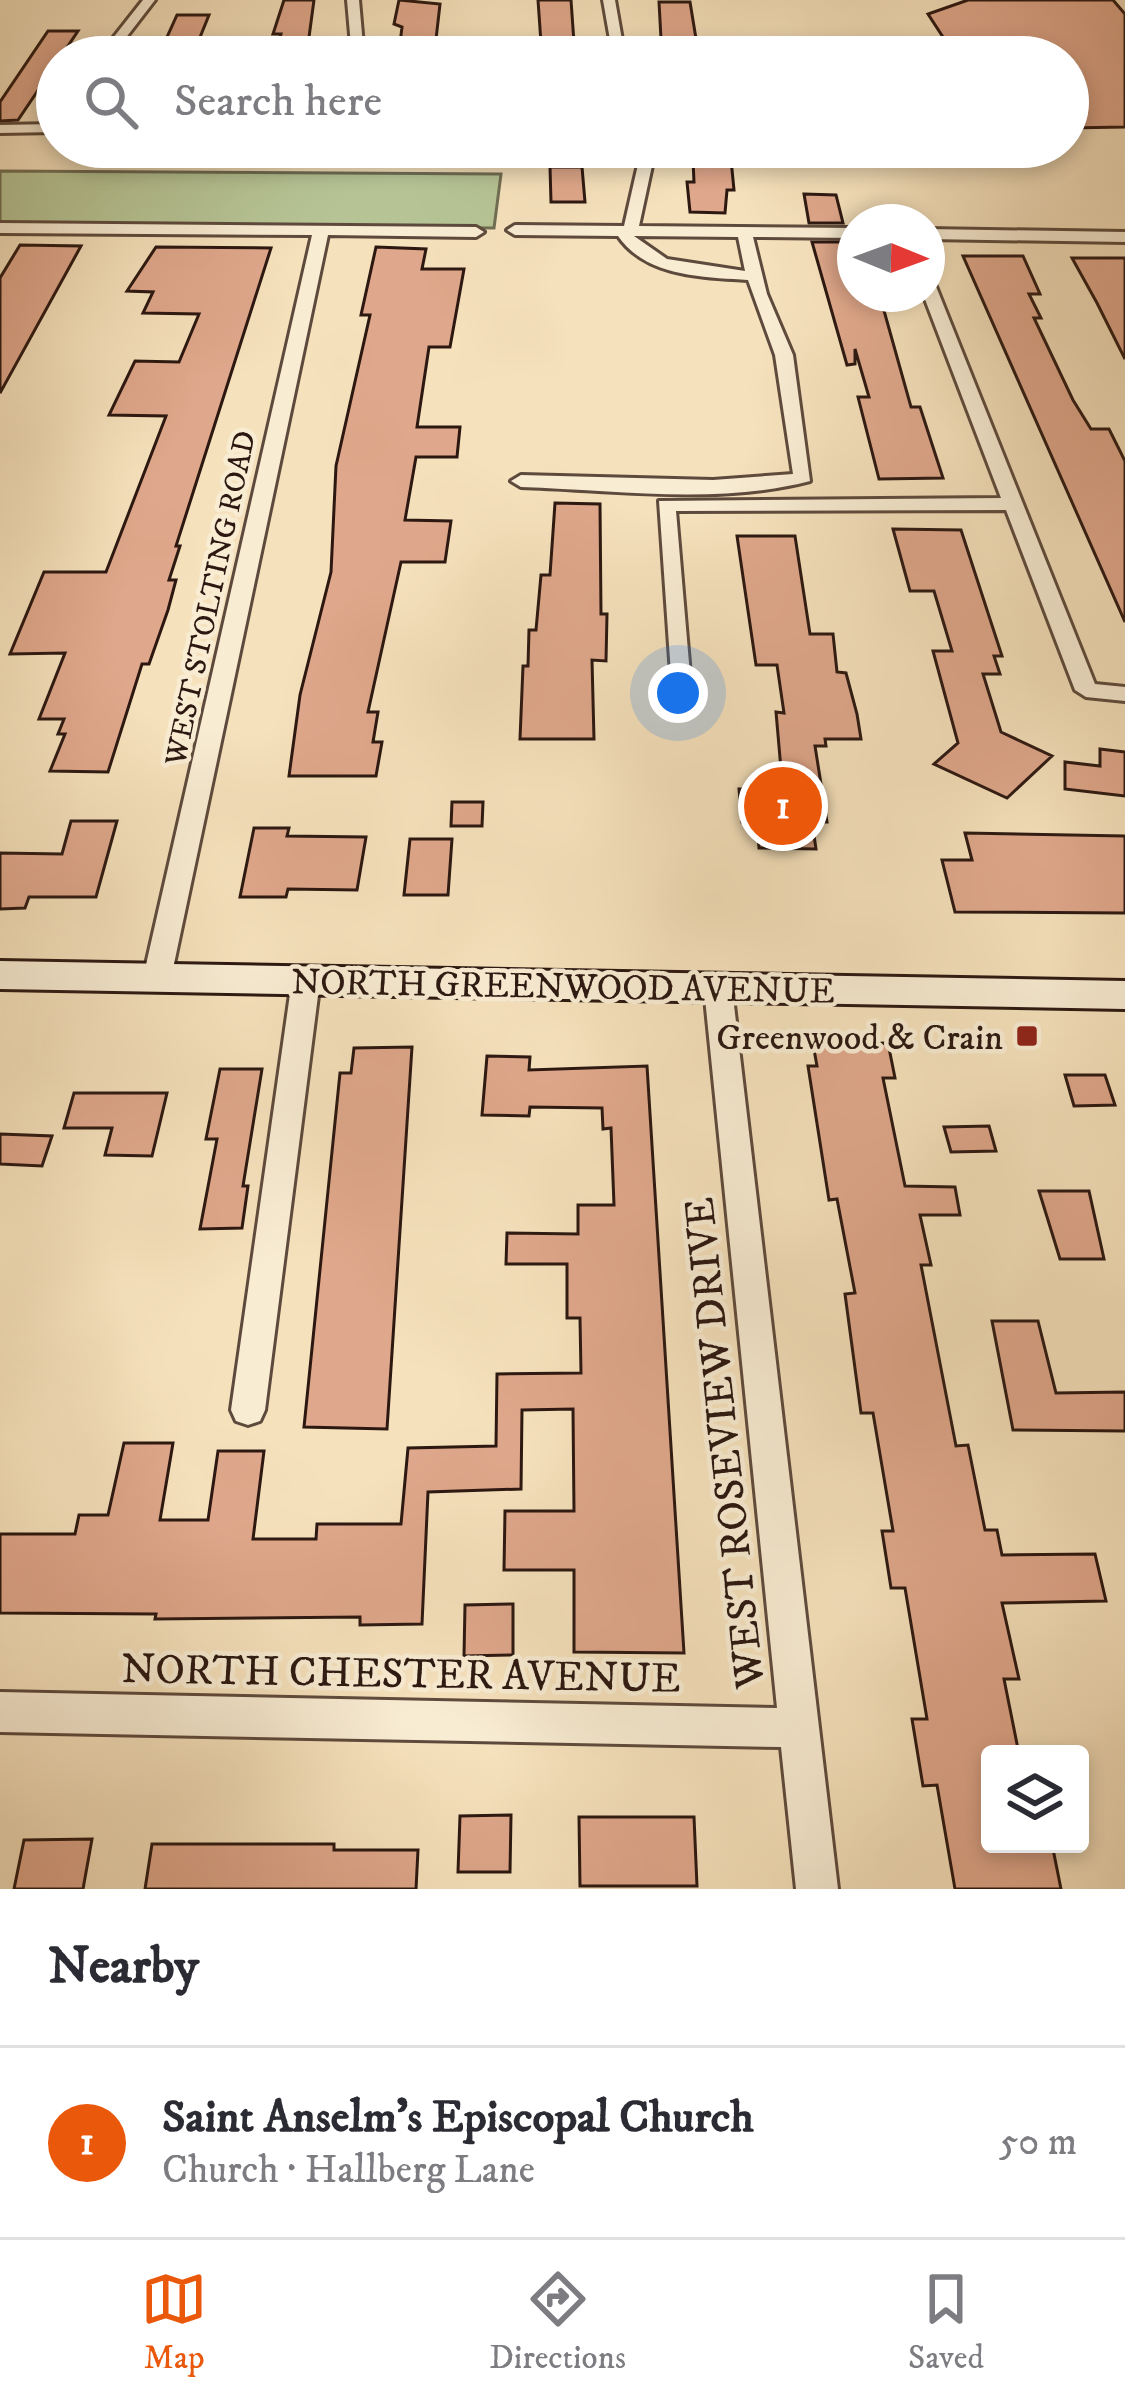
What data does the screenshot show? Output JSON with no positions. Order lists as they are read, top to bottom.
{
  "streets": {
    "main road": ["NORTH GREENWOOD AVENUE"],
    "street": ["WEST STOLTING ROAD", "WEST ROSEVIEW DRIVE", "NORTH CHESTER AVENUE"]
  },
  "crossings": [
    ["WEST STOLTING ROAD", "NORTH GREENWOOD AVENUE"],
    ["NORTH GREENWOOD AVENUE", "WEST ROSEVIEW DRIVE"],
    ["WEST ROSEVIEW DRIVE", "NORTH CHESTER AVENUE"]
  ],
  "places": {
    "transit": ["Greenwood & Crain"]
  },
  "north": "right",
  "page": {
    "search": "Search here",
    "pins": "1",
    "heading": "Nearby",
    "list": [
      {
        "mark": "1",
        "name": "Saint Anselm's Episcopal Church",
        "note": "Church · Hallberg Lane",
        "value": "50 m"
      }
    ],
    "nav": ["Map", "Directions", "Saved"]
  }
}
